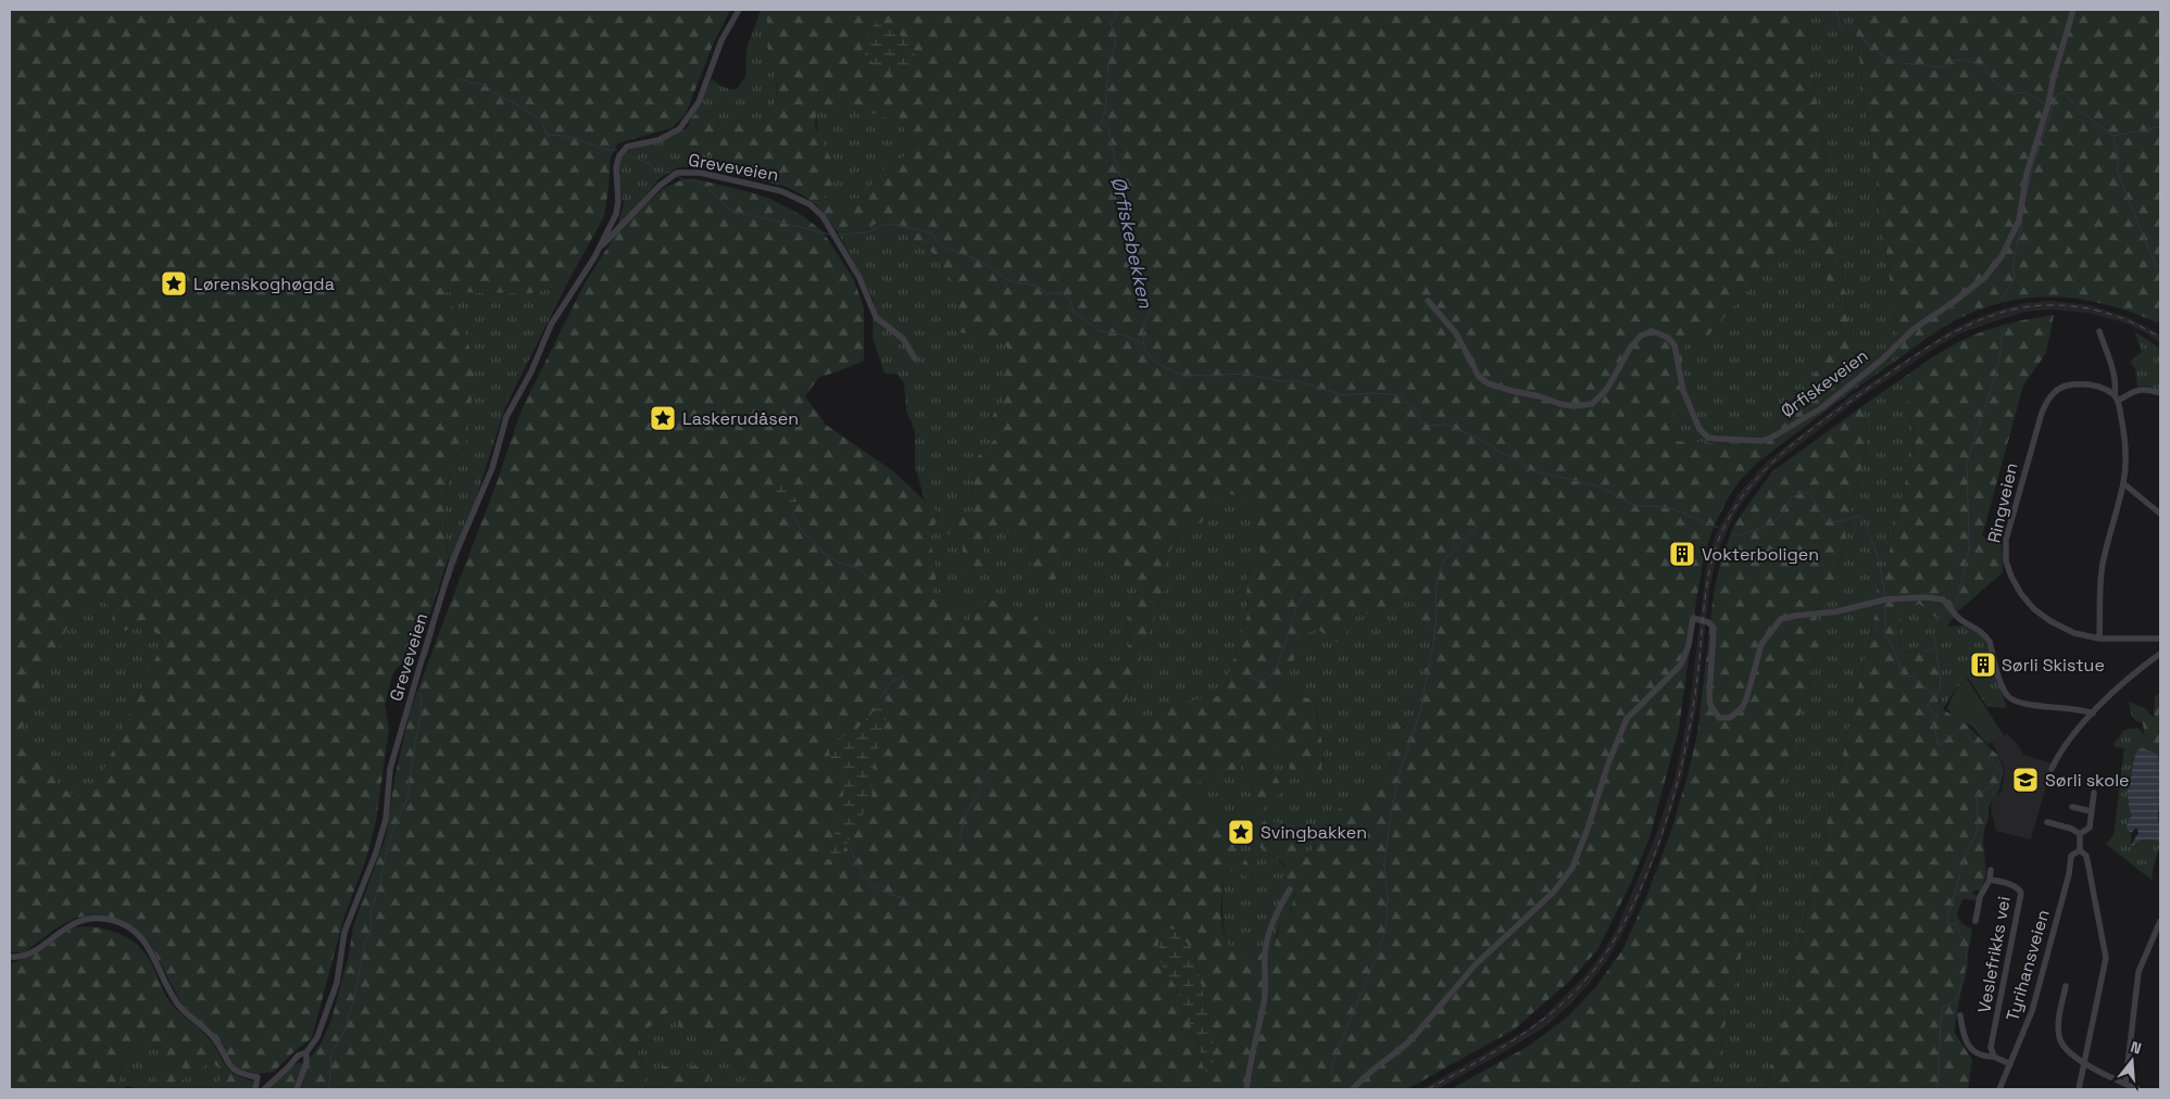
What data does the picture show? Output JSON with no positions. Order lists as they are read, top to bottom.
{
  "streets": {
    "street": [
      "Greveveien",
      "Ørfiskeveien",
      "Ringveien",
      "Veslefrikks vei",
      "Tyrihansveien"
    ]
  },
  "crossings": [
    ["Veslefrikks vei", "Tyrihansveien"]
  ],
  "water": ["Ørfiskebekken"],
  "places": {
    "place": ["Lørenskoghøgda", "Laskerudåsen", "Svingbakken"],
    "building": ["Vokterboligen", "Sørli Skistue"],
    "school or university": ["Sørli skole"]
  },
  "north": "top"
}
